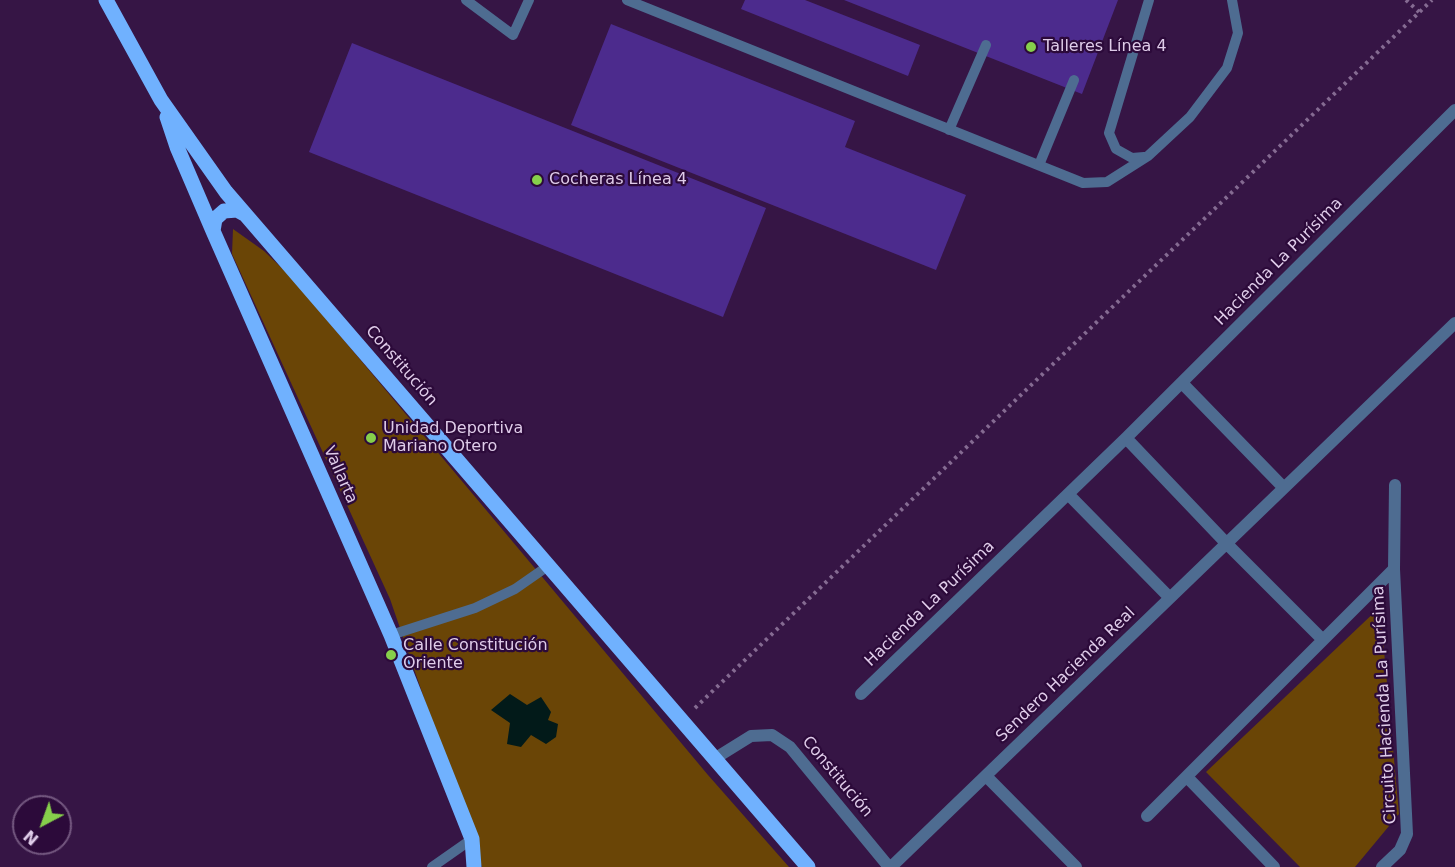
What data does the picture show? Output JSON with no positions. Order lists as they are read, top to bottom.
{
  "streets": {
    "main road": ["Constitución", "Vallarta"],
    "street": ["Hacienda La Purísima", "Sendero Hacienda Real", "Circuito Hacienda La Purísima"]
  },
  "crossings": [
    ["Constitución", "Vallarta"],
    ["Constitución", "Sendero Hacienda Real"]
  ],
  "places": [
    "Talleres Línea 4",
    "Cocheras Línea 4",
    "Unidad Deportiva Mariano Otero",
    "Calle Constitución Oriente"
  ],
  "north": "bottom left"
}
